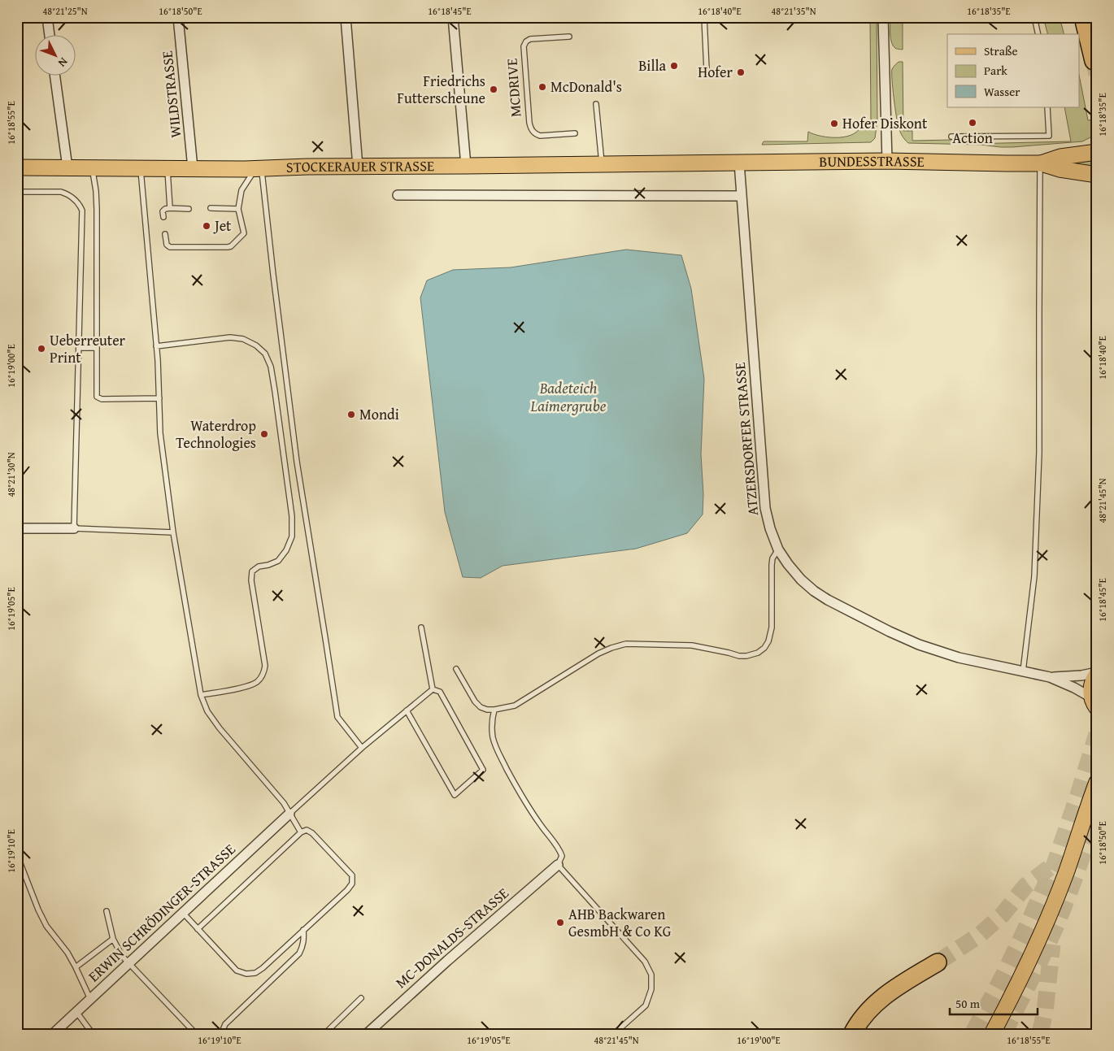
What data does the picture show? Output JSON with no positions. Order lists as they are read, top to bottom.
{
  "streets": {
    "main road": ["BUNDESSTRASSE", "STOCKERAUER STRASSE"],
    "street": [
      "WILDSTRASSE",
      "ATZERSDORFER STRASSE",
      "ERWIN SCHRÖDINGER-STRASSE",
      "MC-DONALDS-STRASSE"
    ],
    "lane": ["MCDRIVE"]
  },
  "crossings": [
    ["WILDSTRASSE", "STOCKERAUER STRASSE"],
    ["BUNDESSTRASSE", "STOCKERAUER STRASSE"],
    ["BUNDESSTRASSE", "ATZERSDORFER STRASSE"]
  ],
  "water": ["Badeteich Laimergrube"],
  "places": [
    "Billa",
    "Hofer",
    "McDonald's",
    "Friedrichs Futterscheune",
    "Action",
    "Hofer Diskont",
    "Jet",
    "Ueberreuter Print",
    "Mondi",
    "Waterdrop Technologies",
    "AHB Backwaren GesmbH & Co KG"
  ],
  "legend": ["Straße", "Park", "Wasser"],
  "scale_bar": "50 m",
  "north": "bottom right",
  "coordinates": [
    "48°21'25\"N",
    "16°18'50\"E",
    "16°18'45\"E",
    "16°18'40\"E",
    "48°21'35\"N",
    "16°18'35\"E",
    "16°18'55\"E",
    "16°19'00\"E",
    "48°21'30\"N",
    "48°21'45\"N",
    "16°19'05\"E",
    "16°19'10\"E"
  ]
}
